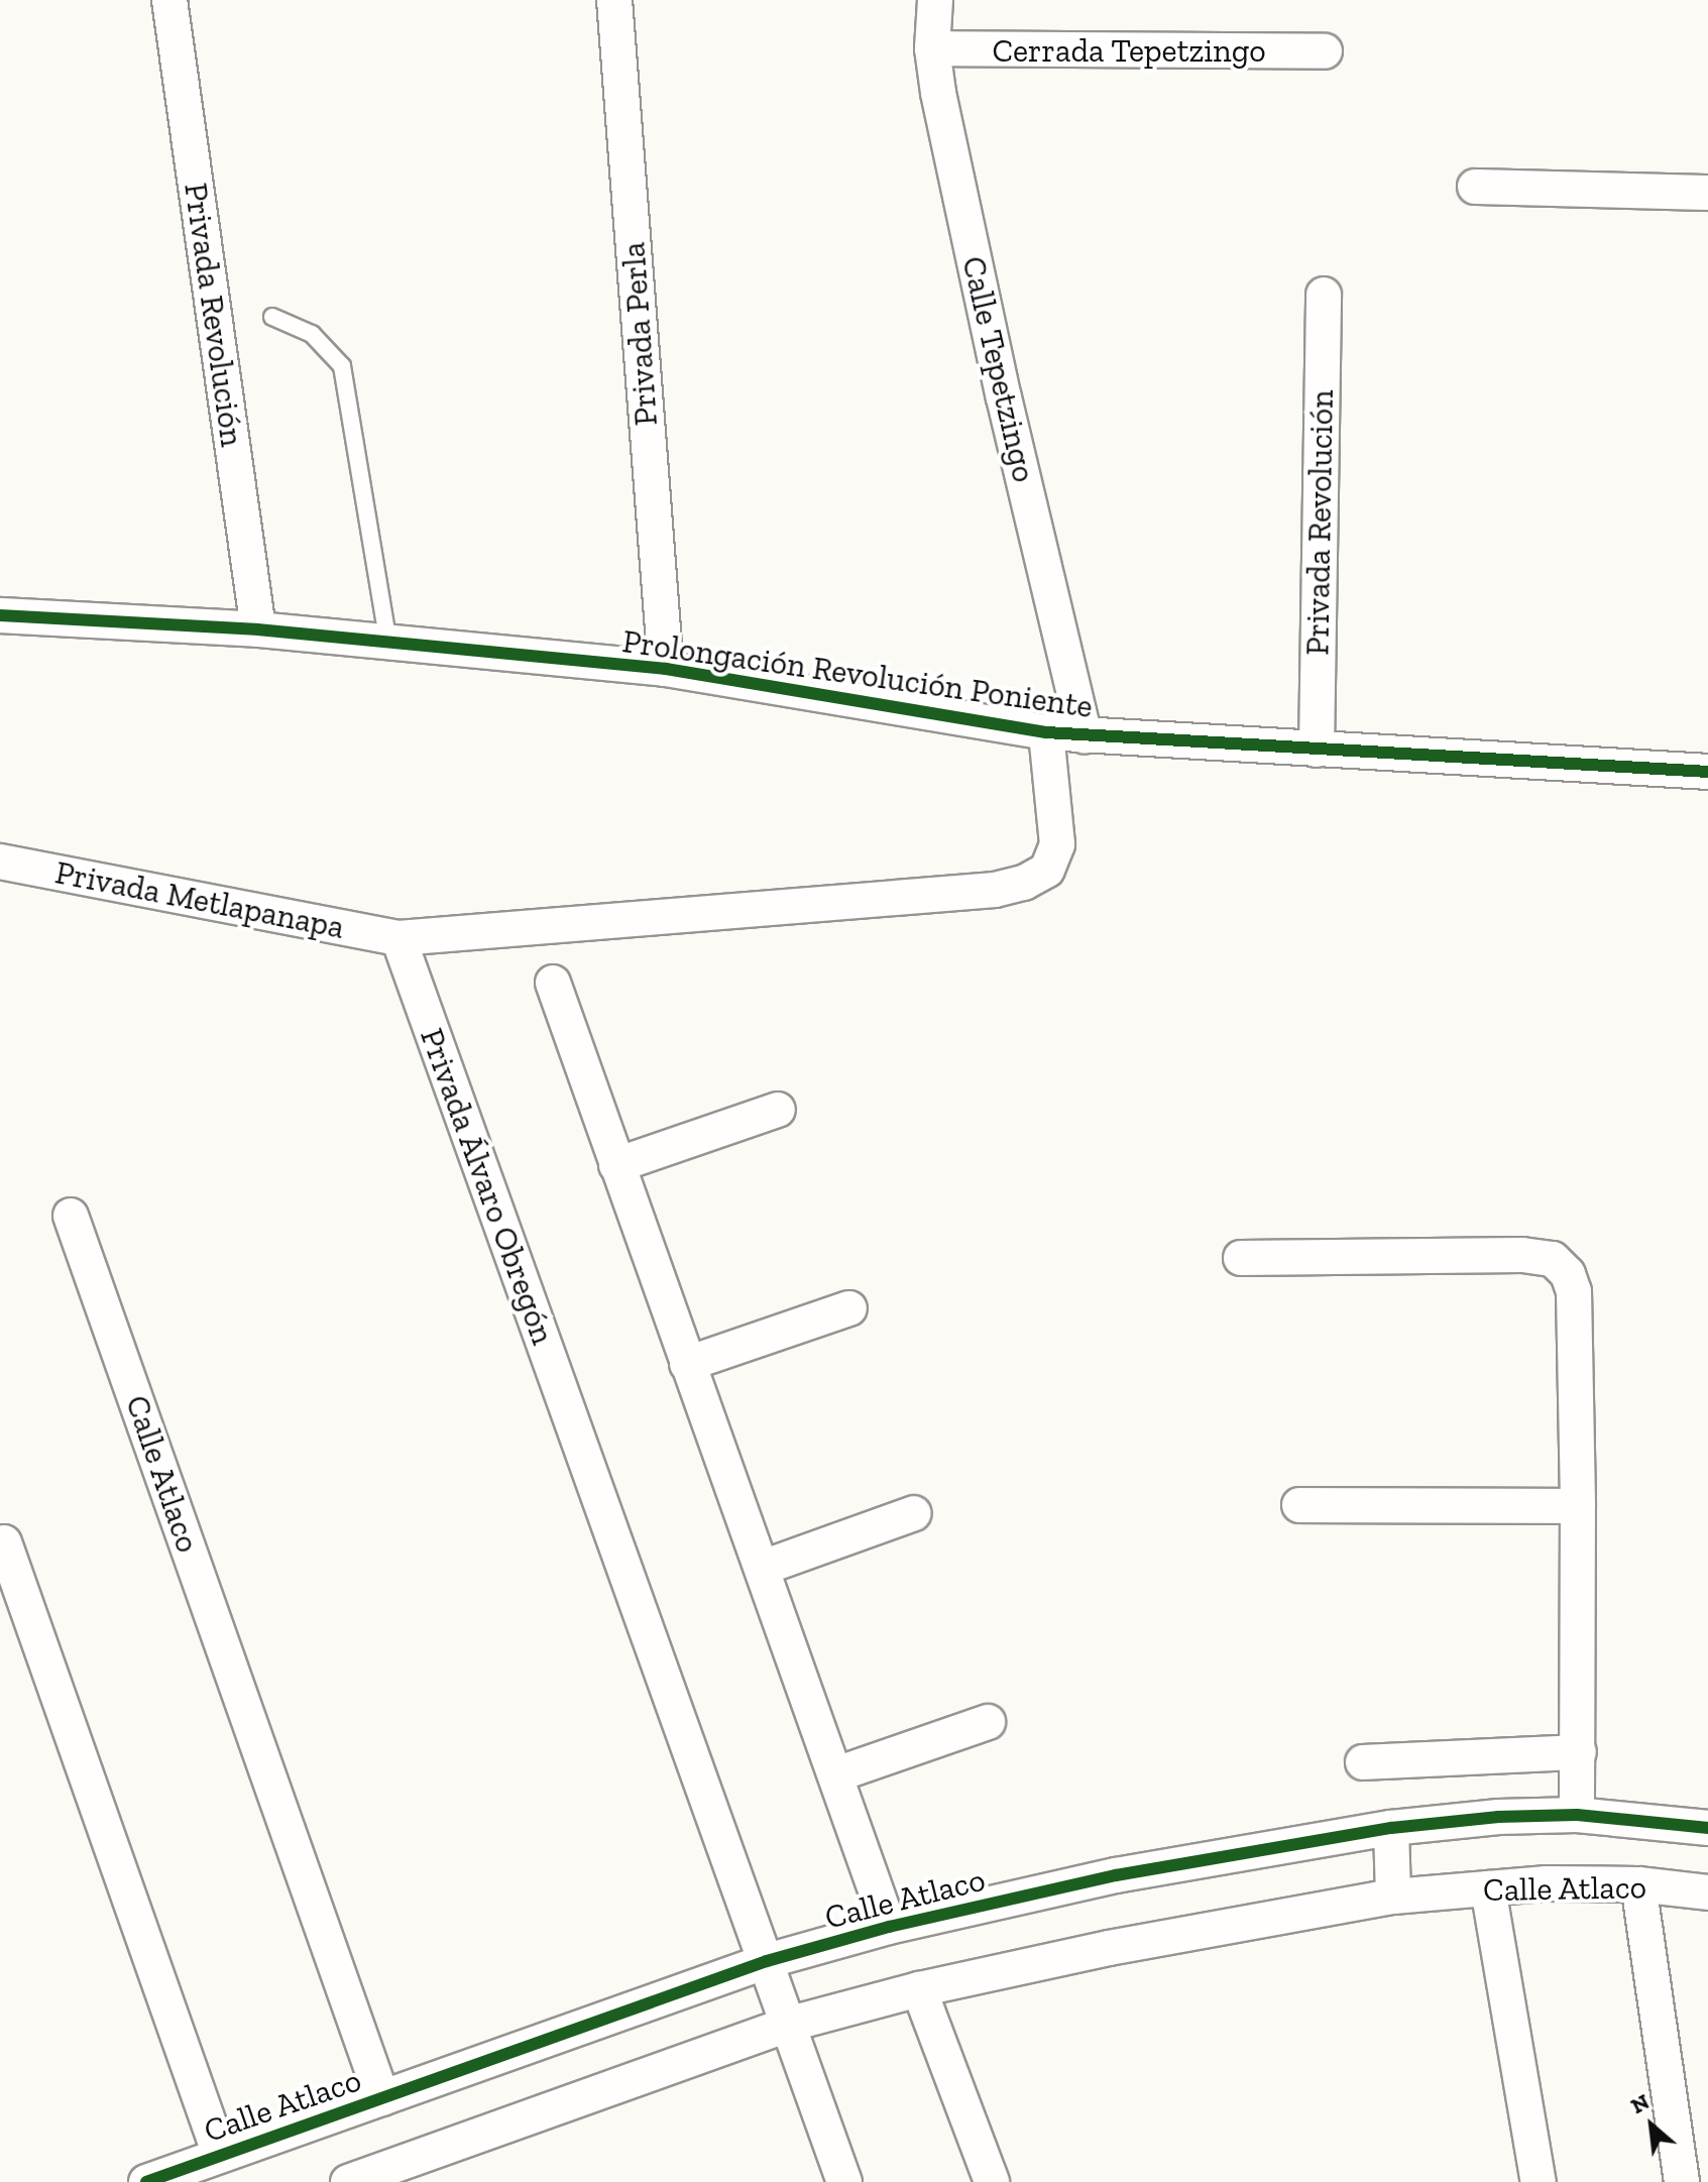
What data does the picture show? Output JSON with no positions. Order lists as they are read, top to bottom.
{
  "streets": {
    "street": [
      "Cerrada Tepetzingo",
      "Privada Revolución",
      "Privada Perla",
      "Calle Tepetzingo",
      "Prolongación Revolución Poniente",
      "Privada Metlapanapa",
      "Privada Álvaro Obregón",
      "Calle Atlaco"
    ]
  },
  "crossings": [
    ["Cerrada Tepetzingo", "Calle Tepetzingo"],
    ["Privada Revolución", "Prolongación Revolución Poniente"],
    ["Privada Perla", "Prolongación Revolución Poniente"],
    ["Calle Tepetzingo", "Prolongación Revolución Poniente"],
    ["Privada Metlapanapa", "Privada Álvaro Obregón"],
    ["Privada Álvaro Obregón", "Calle Atlaco"]
  ],
  "north": "top left"
}
